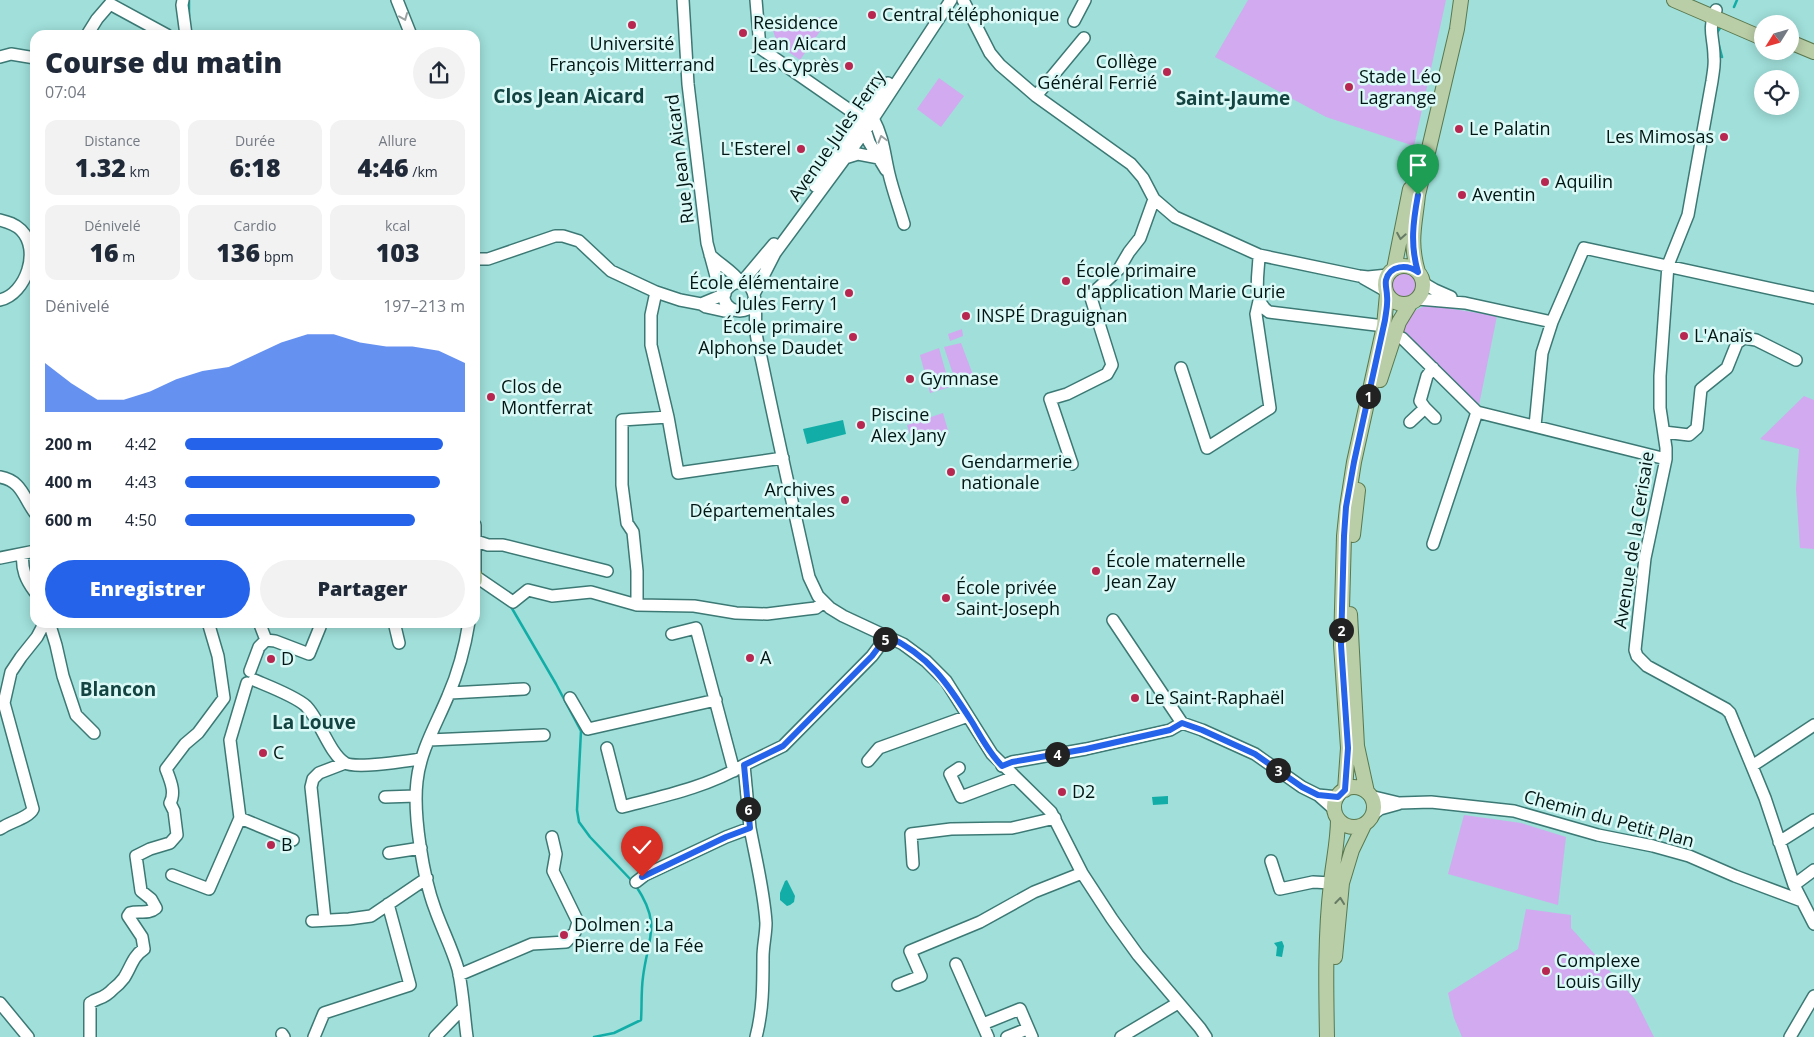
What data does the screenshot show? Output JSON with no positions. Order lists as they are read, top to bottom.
{
  "streets": {
    "street": [
      "Avenue Jules Ferry",
      "Rue Jean Aicard",
      "Avenue de la Cerisaie",
      "Chemin du Petit Plan"
    ]
  },
  "crossings": [
    ["Avenue Jules Ferry", "Rue Jean Aicard"],
    ["Avenue de la Cerisaie", "Chemin du Petit Plan"]
  ],
  "districts": [
    "Clos Jean Aicard",
    "Saint-Jaume",
    "Blancon",
    "La Louve"
  ],
  "places": [
    "Central téléphonique",
    "Université François Mitterrand",
    "Residence Jean Aicard",
    "Les Cyprès",
    "Collège Général Ferrié",
    "Stade Léo Lagrange",
    "Le Palatin",
    "Les Mimosas",
    "L'Esterel",
    "Aquilin",
    "Aventin",
    "École primaire d'application Marie Curie",
    "École élémentaire Jules Ferry 1",
    "INSPÉ Draguignan",
    "L'Anaïs",
    "École primaire Alphonse Daudet",
    "Gymnase",
    "Clos de Montferrat",
    "Piscine Alex Jany",
    "Gendarmerie nationale",
    "Archives Départementales",
    "École maternelle Jean Zay",
    "École privée Saint-Joseph",
    "A",
    "D",
    "Le Saint-Raphaël",
    "C",
    "D2",
    "B",
    "Dolmen : La Pierre de la Fée",
    "Complexe Louis Gilly"
  ],
  "north": "bottom left",
  "page": {
    "heading": ["Course du matin", "07:04"],
    "stats": [
      ["Distance", "1.32 km"],
      ["Durée", "6:18"],
      ["Allure", "4:46 /km"],
      ["Dénivelé", "16 m"],
      ["Cardio", "136 bpm"],
      ["kcal", "103"]
    ],
    "chart": ["Dénivelé", "197–213 m"],
    "pins": [
      "1",
      "2",
      "5",
      "4",
      "3",
      "6"
    ],
    "list": [
      {
        "name": "200 m",
        "note": "4:42"
      },
      {
        "name": "400 m",
        "note": "4:43"
      },
      {
        "name": "600 m",
        "note": "4:50"
      }
    ],
    "buttons": ["Enregistrer", "Partager"]
  }
}
